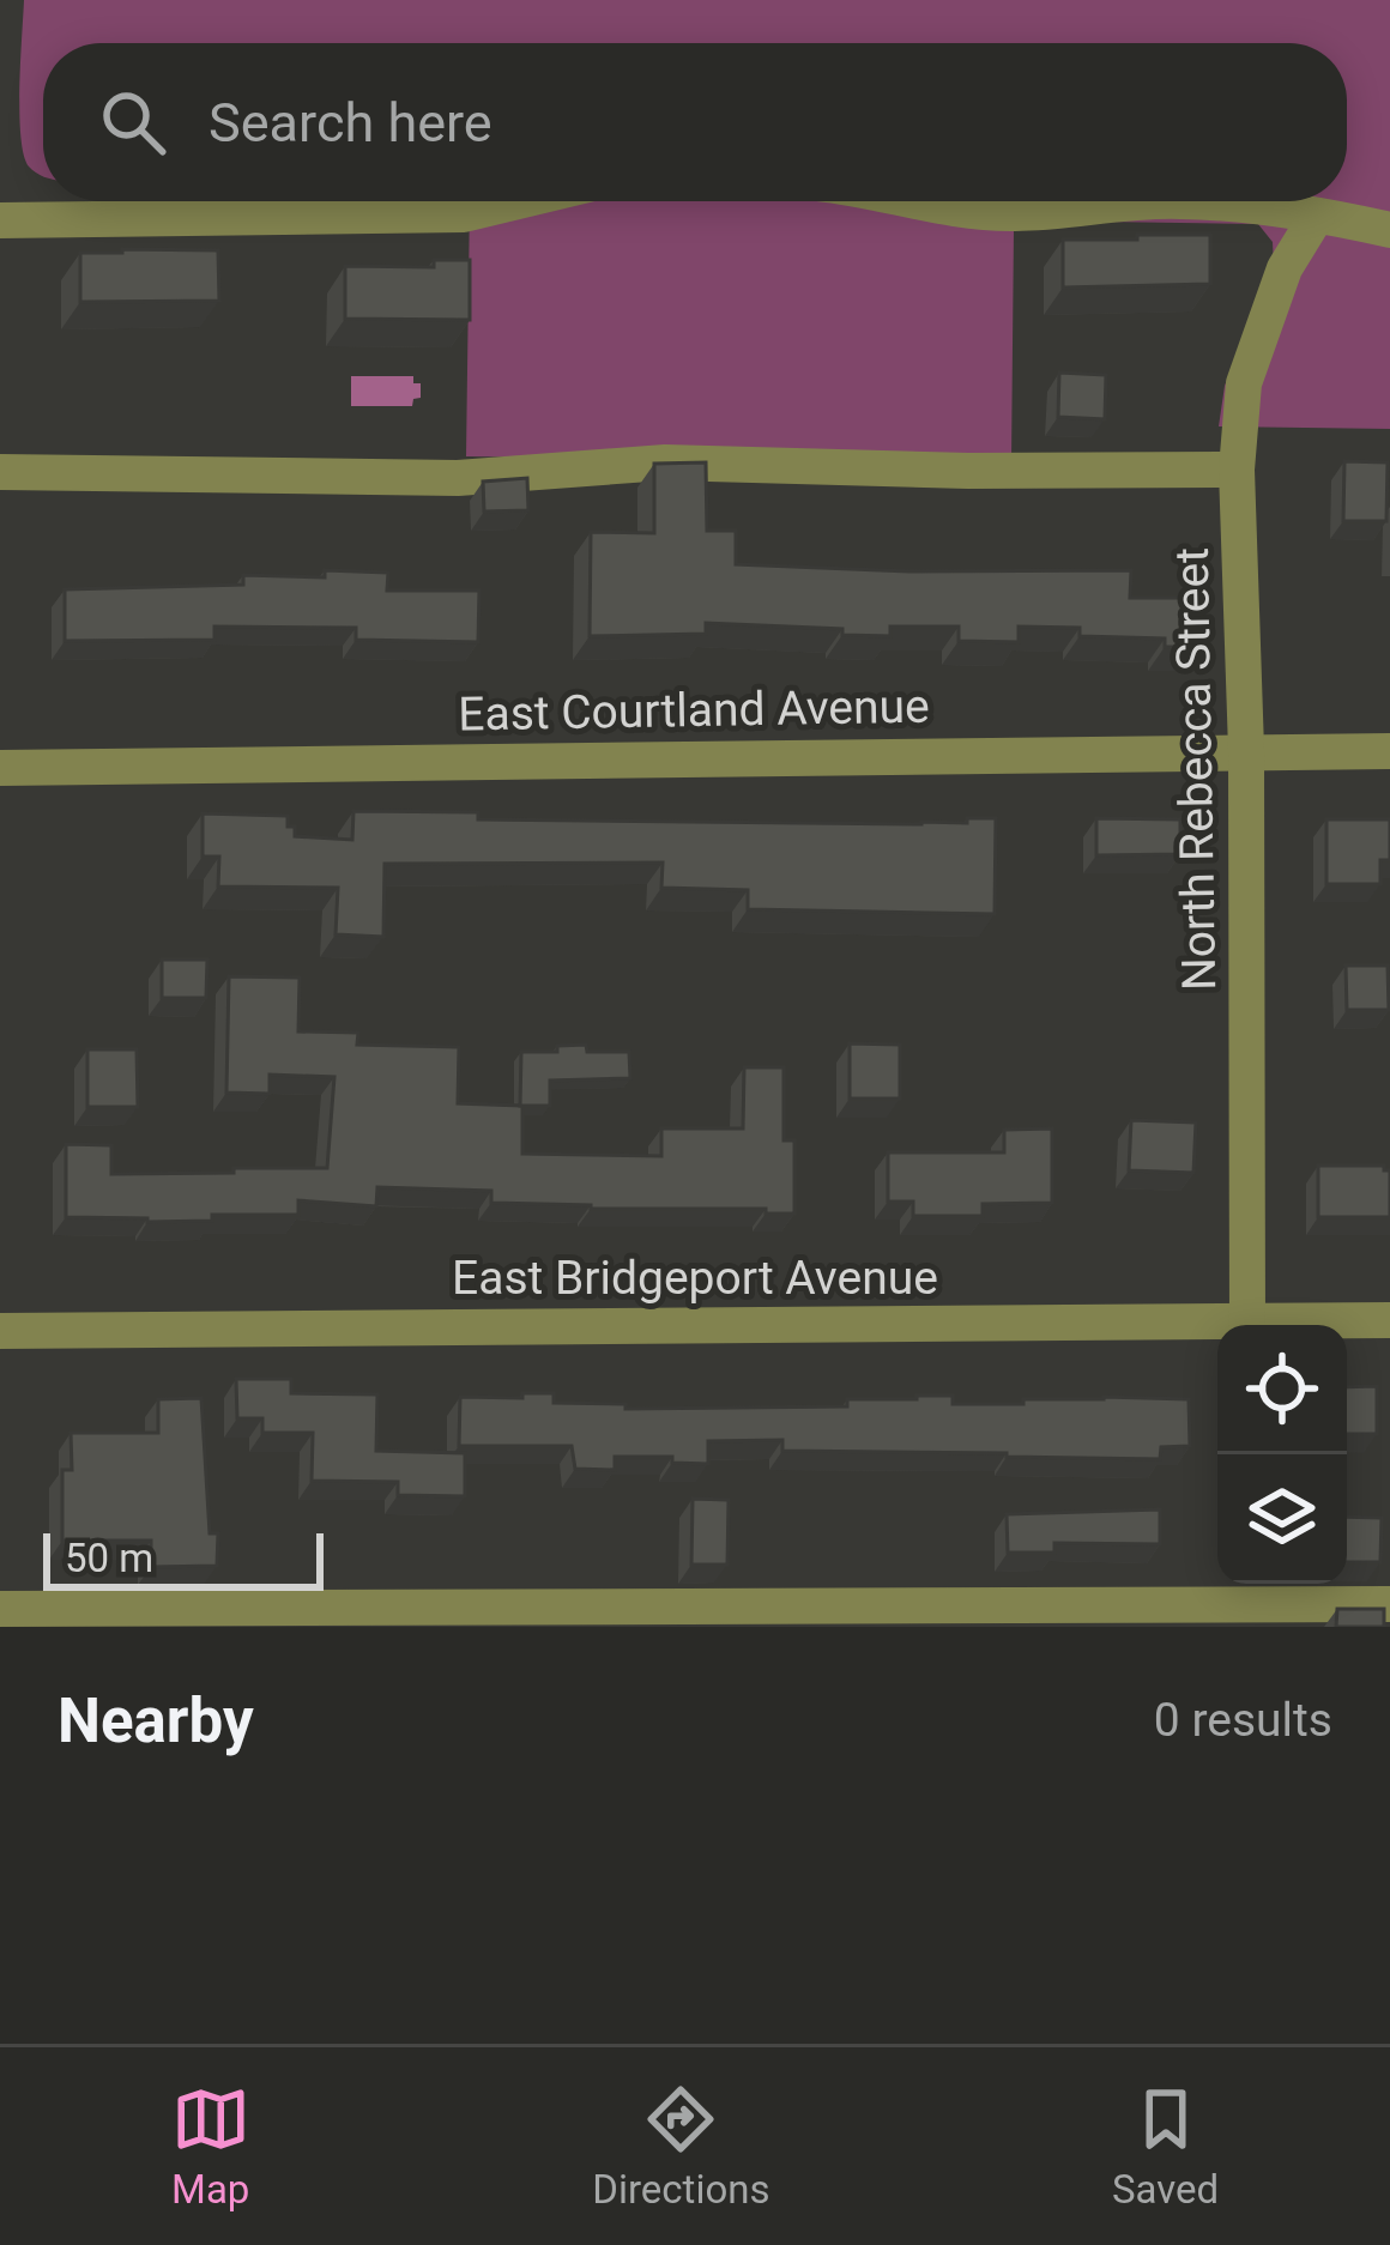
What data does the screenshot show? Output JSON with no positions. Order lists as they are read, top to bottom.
{
  "streets": {
    "street": ["East Courtland Avenue", "North Rebecca Street", "East Bridgeport Avenue"]
  },
  "crossings": [
    ["East Courtland Avenue", "North Rebecca Street"]
  ],
  "scale_bar": "50 m",
  "page": {
    "search": "Search here",
    "scale": "50 m",
    "heading": ["Nearby", "0 results"],
    "nav": ["Map", "Directions", "Saved"]
  }
}
